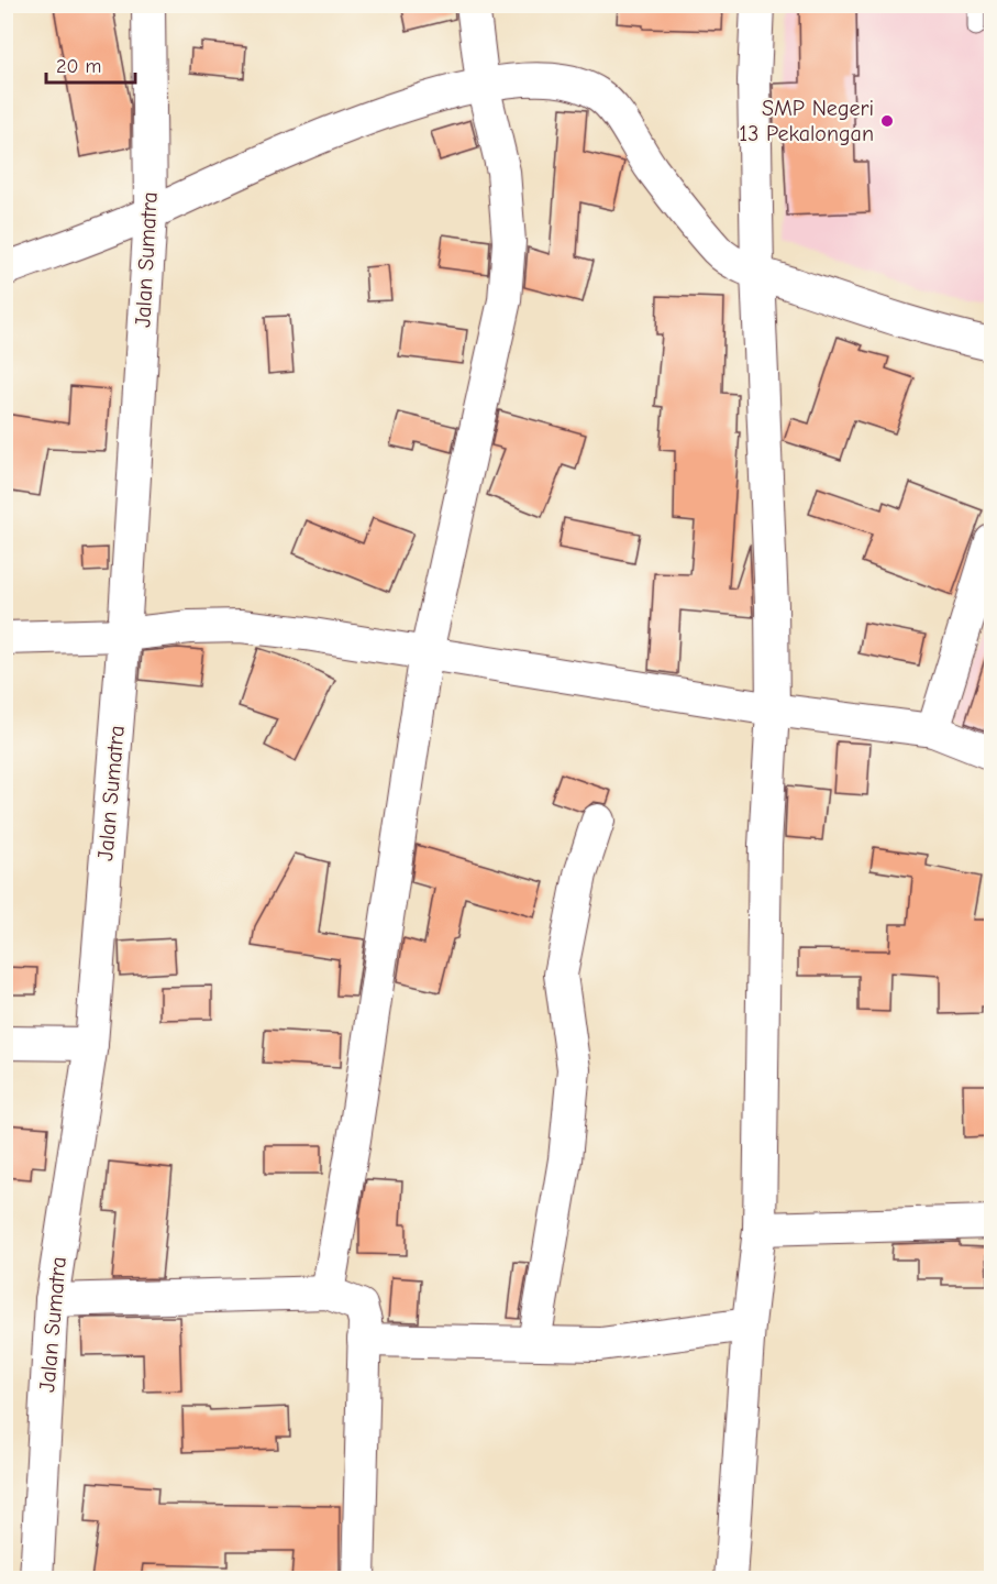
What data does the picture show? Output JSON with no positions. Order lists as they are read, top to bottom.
{
  "streets": {
    "street": ["Jalan Sumatra"]
  },
  "places": ["SMP Negeri 13 Pekalongan"],
  "scale_bar": "20 m"
}
